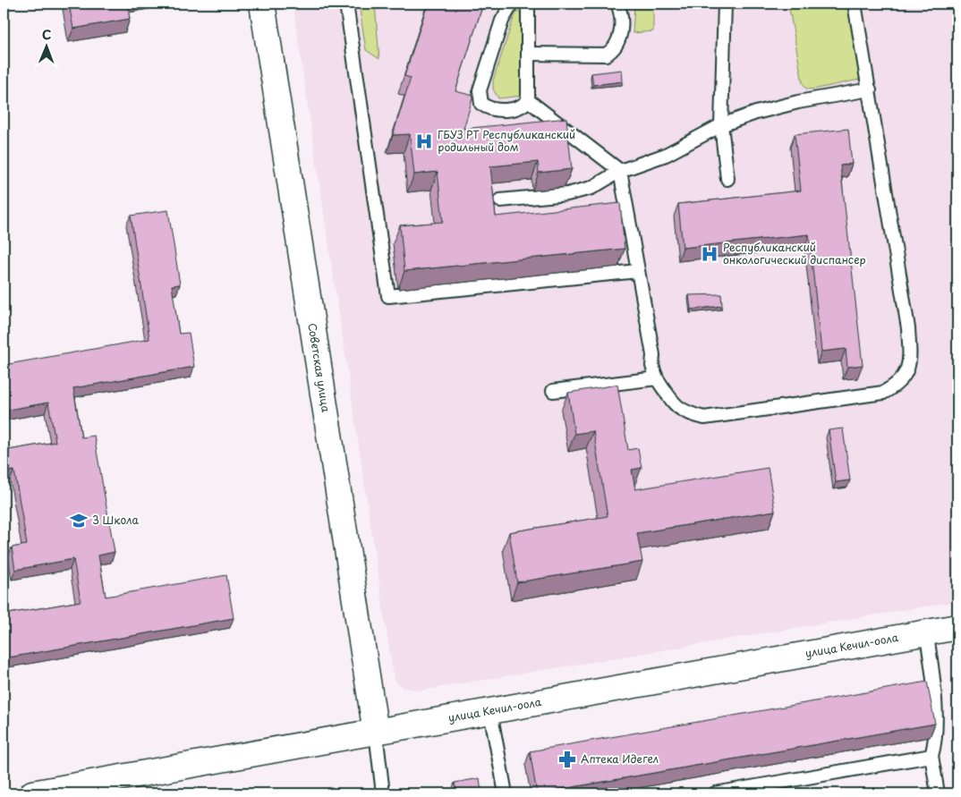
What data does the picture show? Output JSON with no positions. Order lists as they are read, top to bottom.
{
  "streets": {
    "street": ["Советская улица", "улица Кечил-оола"]
  },
  "crossings": [
    ["Советская улица", "улица Кечил-оола"]
  ],
  "places": {
    "hospital": ["ГБУЗ РТ Республиканский родильный дом", "Республиканский онкологический диспансер"],
    "school or university": ["3 Школа"],
    "pharmacy": ["Аптека Идегел"]
  },
  "north": "top"
}
